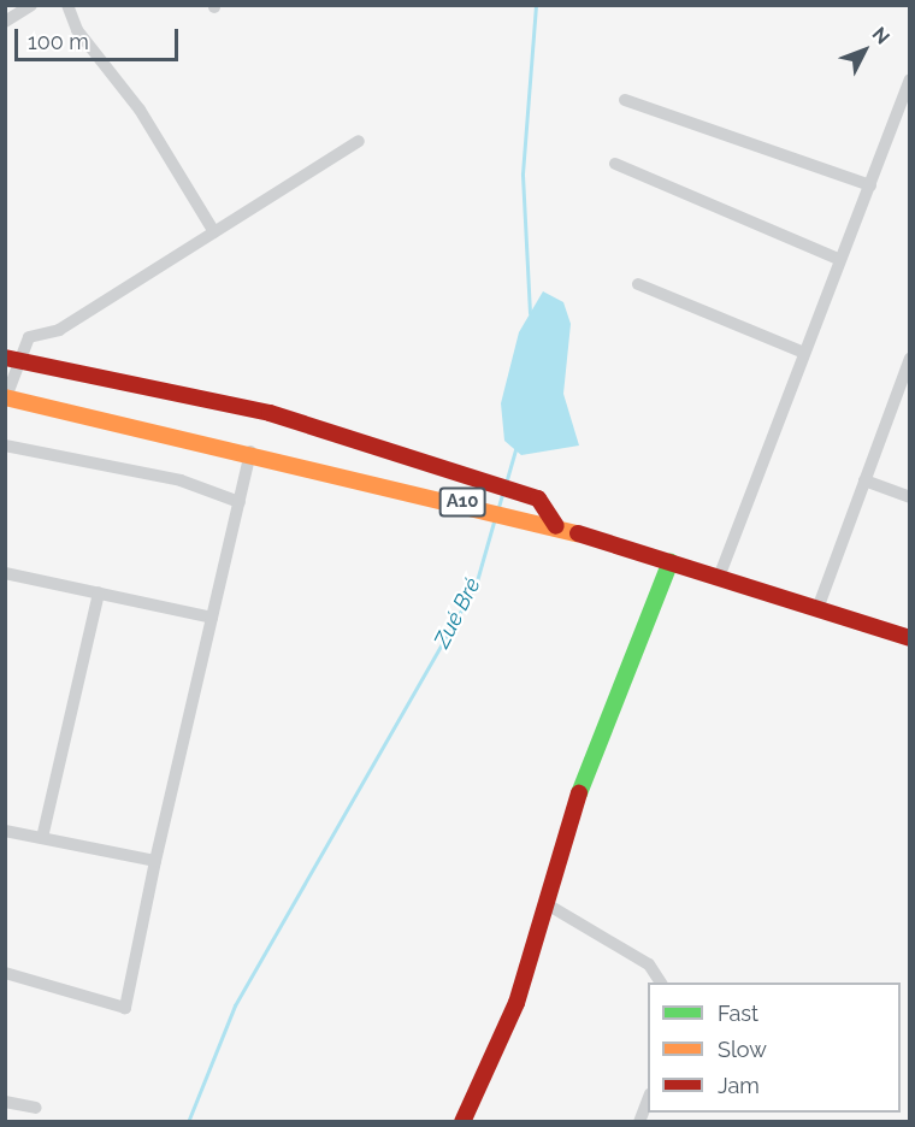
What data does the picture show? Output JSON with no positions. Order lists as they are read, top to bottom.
{
  "streets": {
    "street": ["A10"]
  },
  "water": ["Zué Bré"],
  "legend": ["Fast", "Slow", "Jam"],
  "scale_bar": "100 m",
  "north": "top right"
}
